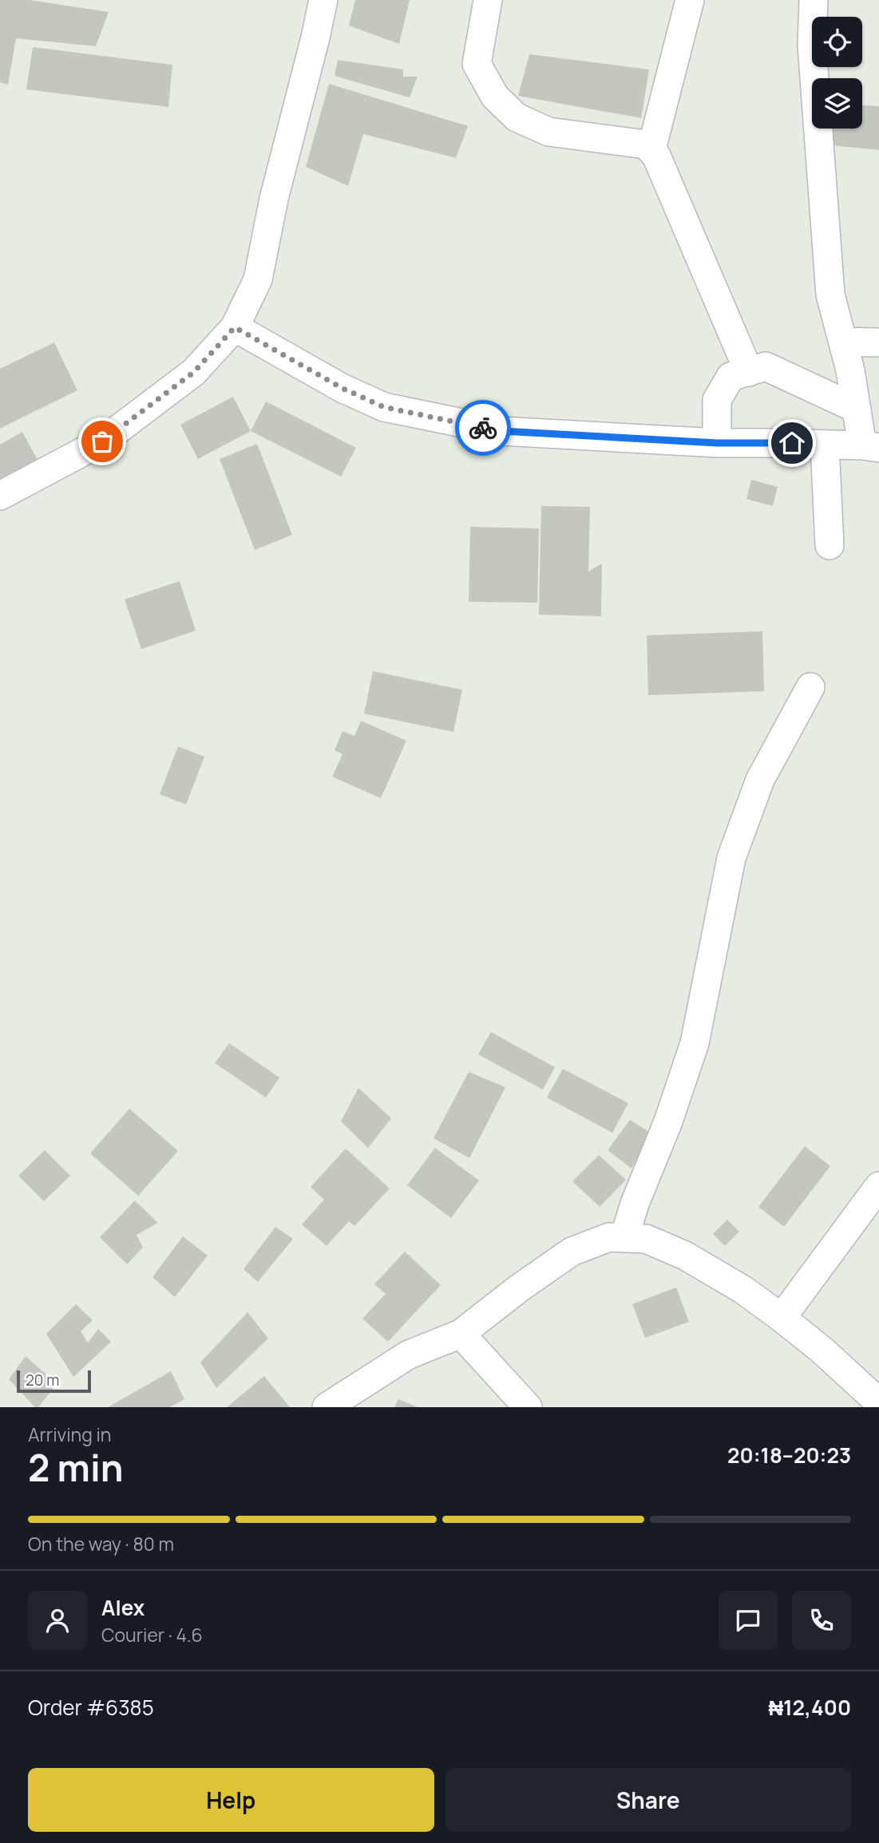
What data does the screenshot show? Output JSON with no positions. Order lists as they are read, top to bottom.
{
  "scale_bar": "20 m",
  "page": {
    "scale": "20 m",
    "heading": ["2 min", "Arriving in", "20:18–20:23"],
    "panel": [
      "Alex",
      "Courier · 4.6",
      "Order #6385",
      "₦12,400"
    ],
    "bar": "On the way · 80 m",
    "buttons": ["Help", "Share"]
  }
}
